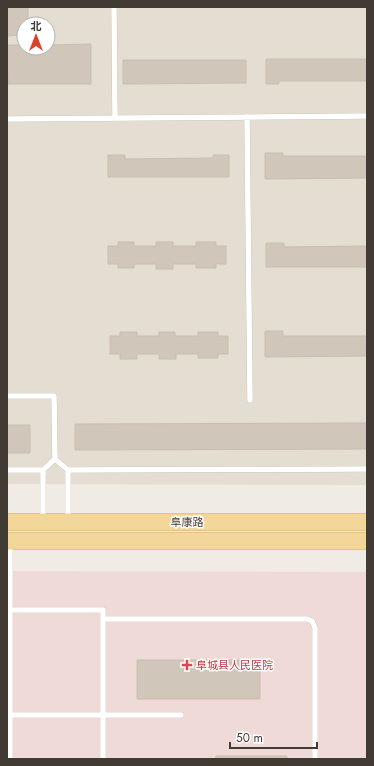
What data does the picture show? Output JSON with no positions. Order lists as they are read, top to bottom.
{
  "streets": {
    "main road": ["阜康路"]
  },
  "places": {
    "health": ["阜城县人民医院"]
  },
  "scale_bar": "50 m",
  "north": "top"
}
